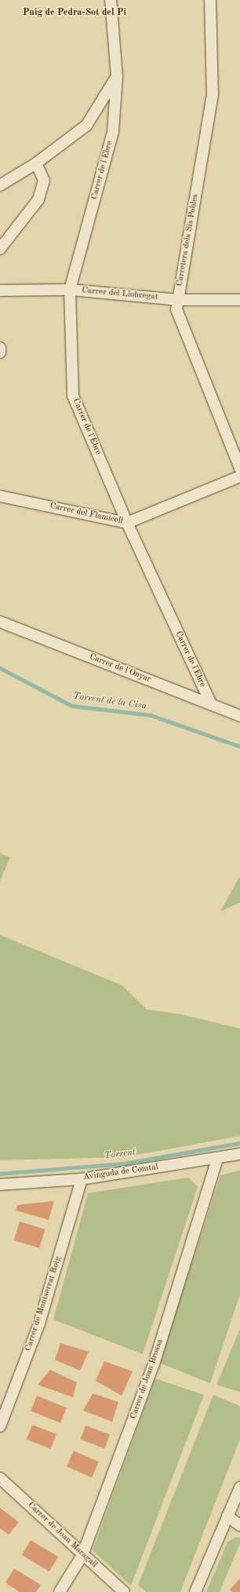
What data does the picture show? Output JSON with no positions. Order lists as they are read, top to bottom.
{
  "streets": {
    "street": [
      "Carrer de l'Ebre",
      "Carretera dels Sis Pobles",
      "Carrer del Llobregat",
      "Carrer del Flamicell",
      "Carrer de l'Onyar",
      "Avinguda de Comtal",
      "Carrer de Montserrat Roig",
      "Carrer de Joan Brossa",
      "Carrer de Joan Maragall"
    ]
  },
  "crossings": [
    ["Carrer de l'Ebre", "Carrer del Llobregat"],
    ["Carrer de l'Ebre", "Carrer del Flamicell"],
    ["Carrer de l'Ebre", "Carrer de l'Onyar"],
    ["Carretera dels Sis Pobles", "Carrer del Llobregat"],
    ["Avinguda de Comtal", "Carrer de Montserrat Roig"],
    ["Avinguda de Comtal", "Carrer de Joan Brossa"],
    ["Carrer de Joan Brossa", "Carrer de Joan Maragall"]
  ],
  "districts": ["Puig de Pedra-Sot del Pi"],
  "water": ["Torrent de la Cisa", "Torrent"]
}
